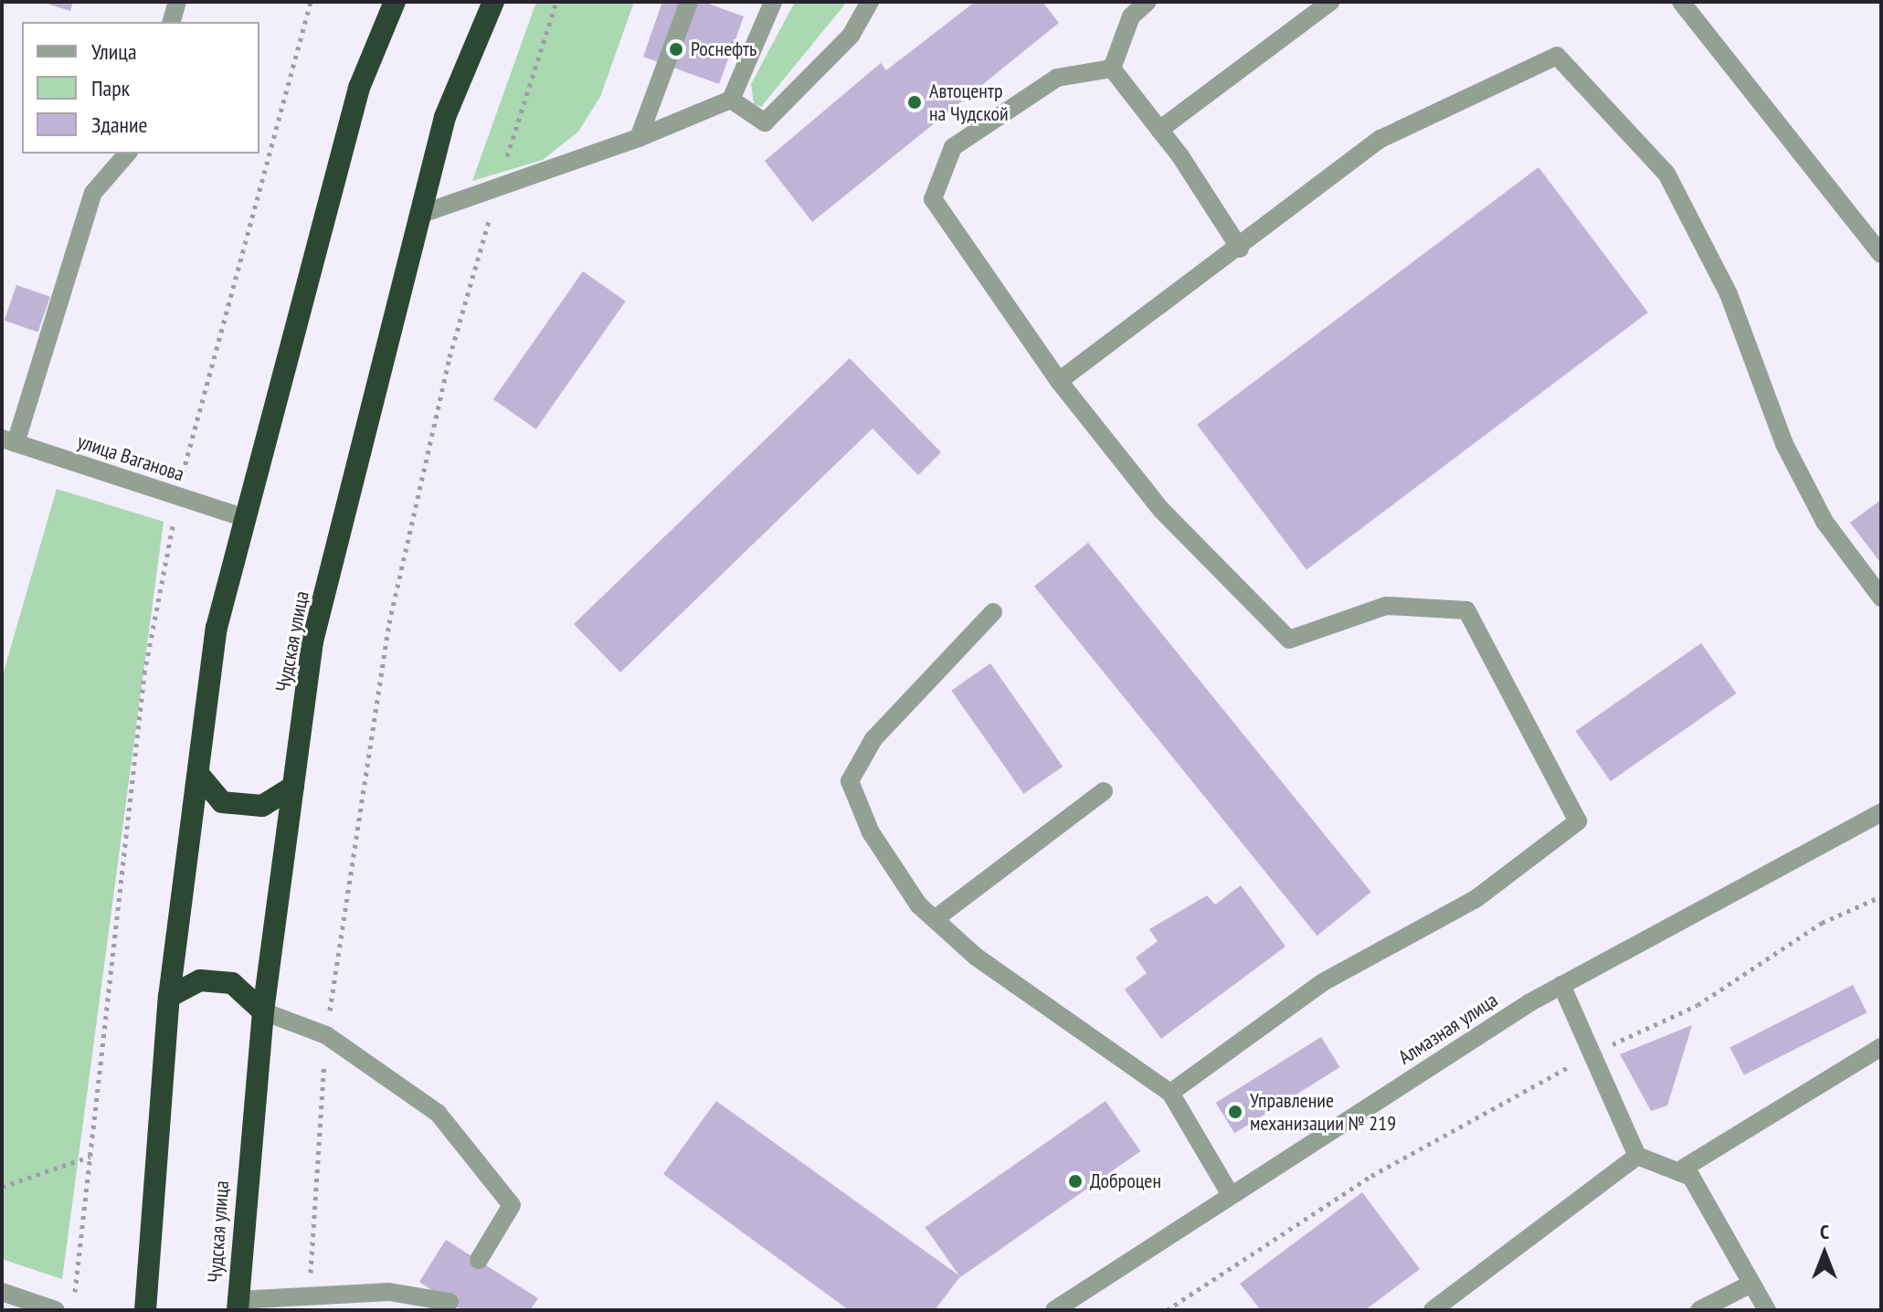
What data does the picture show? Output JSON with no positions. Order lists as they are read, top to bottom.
{
  "streets": {
    "highway": ["Чудская улица"],
    "street": ["улица Ваганова", "Алмазная улица"]
  },
  "places": [
    "Роснефть",
    "Автоцентр на Чудской",
    "Управление механизации № 219",
    "Доброцен"
  ],
  "legend": ["Улица", "Парк", "Здание"],
  "north": "top"
}
